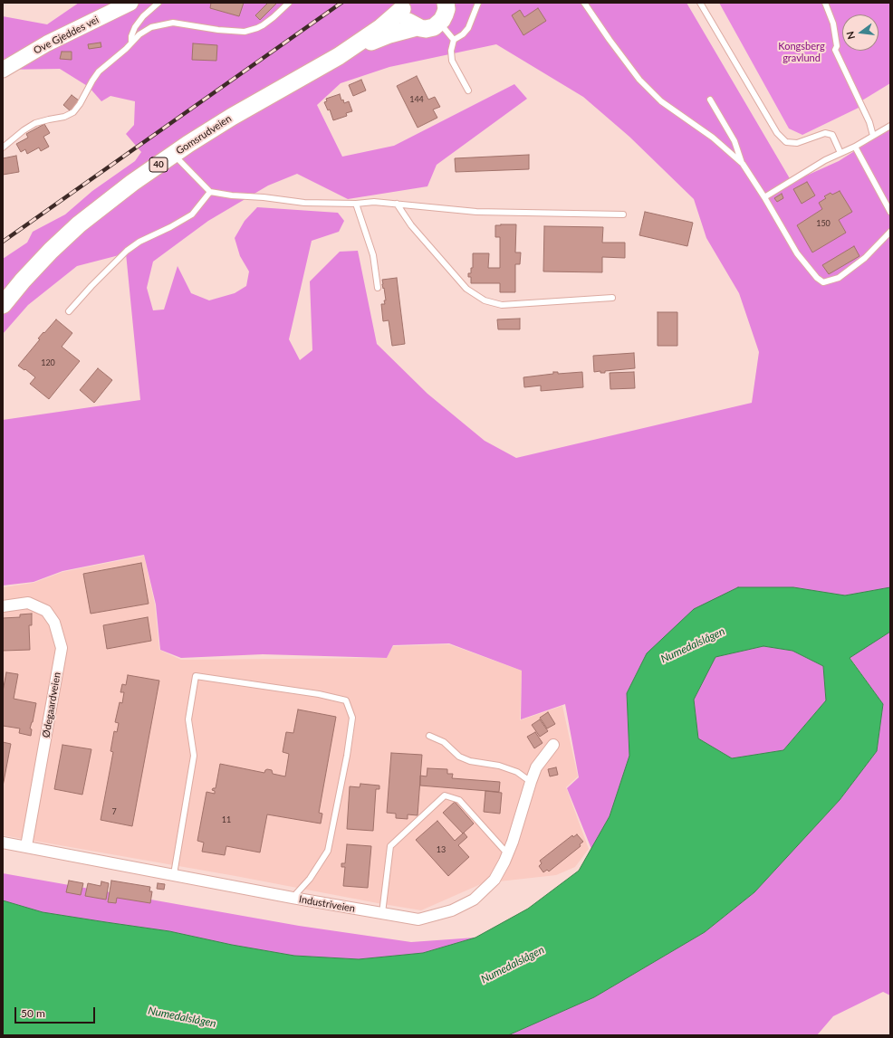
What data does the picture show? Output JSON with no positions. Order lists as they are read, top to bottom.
{
  "streets": {
    "main road": ["Gomsrudveien", "40"],
    "street": ["Ove Gjeddes vei", "Ødegaardveien", "Industriveien"]
  },
  "crossings": [
    ["Gomsrudveien", "40"],
    ["Ødegaardveien", "Industriveien"]
  ],
  "water": ["Numedalslågen"],
  "parks": ["Kongsberg gravlund"],
  "house_numbers": [
    "144",
    "150",
    "120",
    "7",
    "11",
    "13"
  ],
  "scale_bar": "50 m",
  "north": "left"
}
